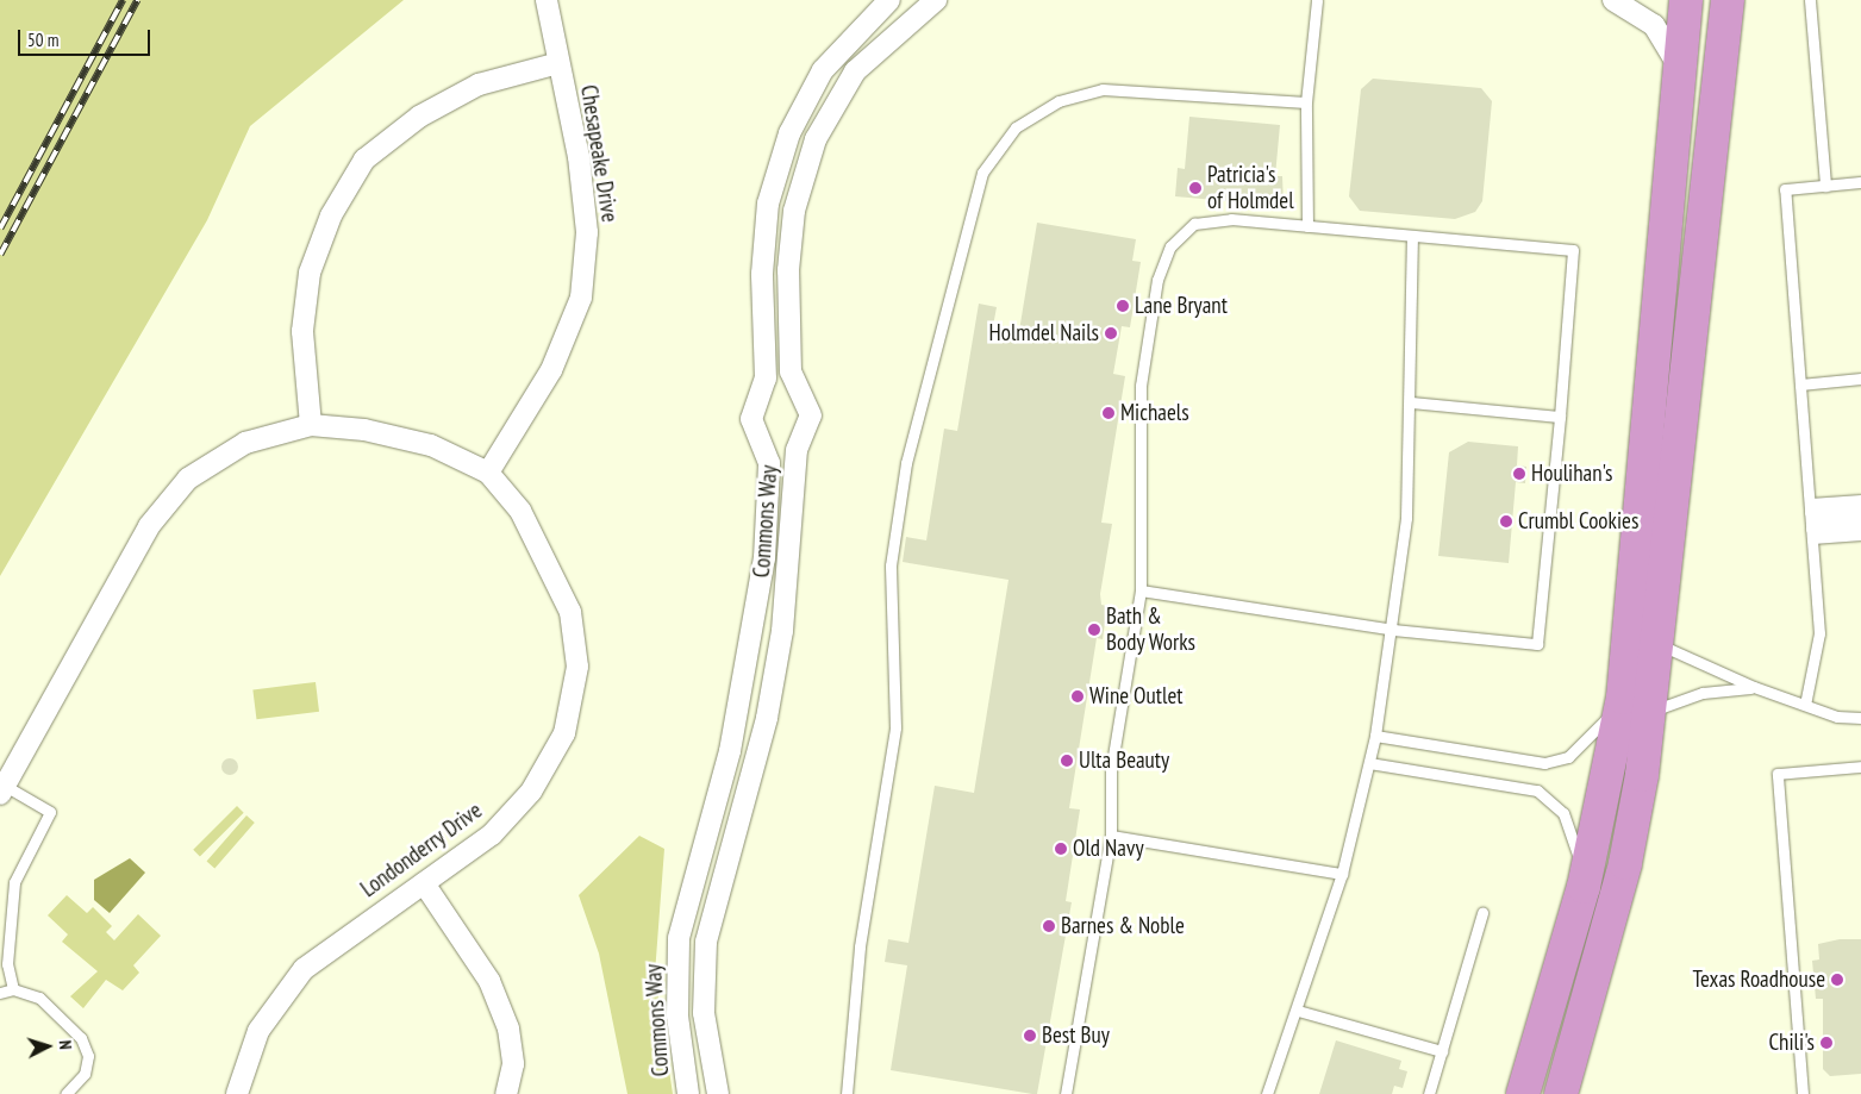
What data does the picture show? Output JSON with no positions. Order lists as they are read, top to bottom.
{
  "streets": {
    "street": ["Chesapeake Drive", "Commons Way", "Londonderry Drive"]
  },
  "crossings": [
    ["Chesapeake Drive", "Londonderry Drive"]
  ],
  "places": [
    "Patricia's of Holmdel",
    "Lane Bryant",
    "Holmdel Nails",
    "Michaels",
    "Houlihan's",
    "Crumbl Cookies",
    "Bath & Body Works",
    "Wine Outlet",
    "Ulta Beauty",
    "Old Navy",
    "Barnes & Noble",
    "Texas Roadhouse",
    "Best Buy",
    "Chili's"
  ],
  "scale_bar": "50 m",
  "north": "right"
}
